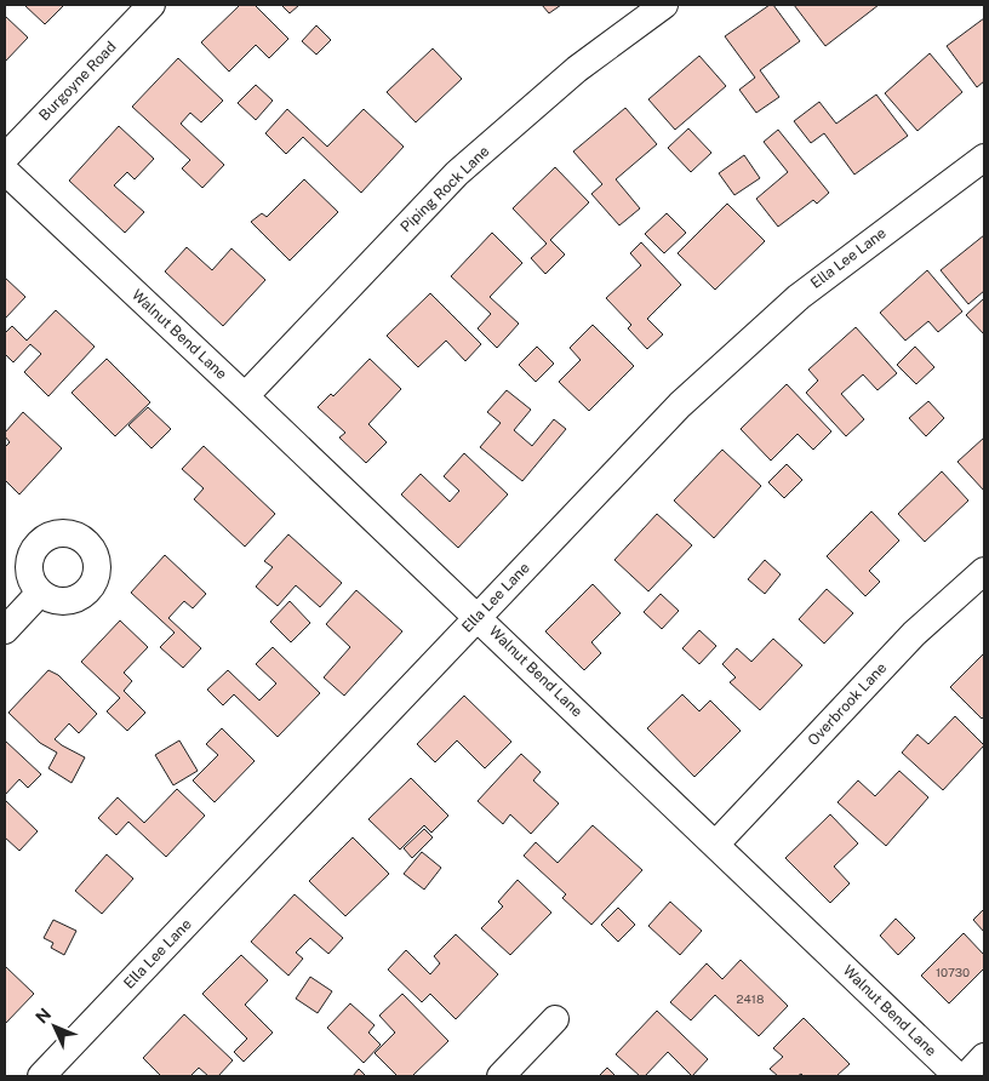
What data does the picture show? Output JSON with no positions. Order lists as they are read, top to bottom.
{
  "streets": {
    "street": [
      "Burgoyne Road",
      "Piping Rock Lane",
      "Ella Lee Lane",
      "Walnut Bend Lane",
      "Overbrook Lane"
    ]
  },
  "crossings": [
    ["Piping Rock Lane", "Walnut Bend Lane"],
    ["Ella Lee Lane", "Walnut Bend Lane"],
    ["Walnut Bend Lane", "Overbrook Lane"]
  ],
  "house_numbers": ["10730", "2418"],
  "north": "top left"
}
